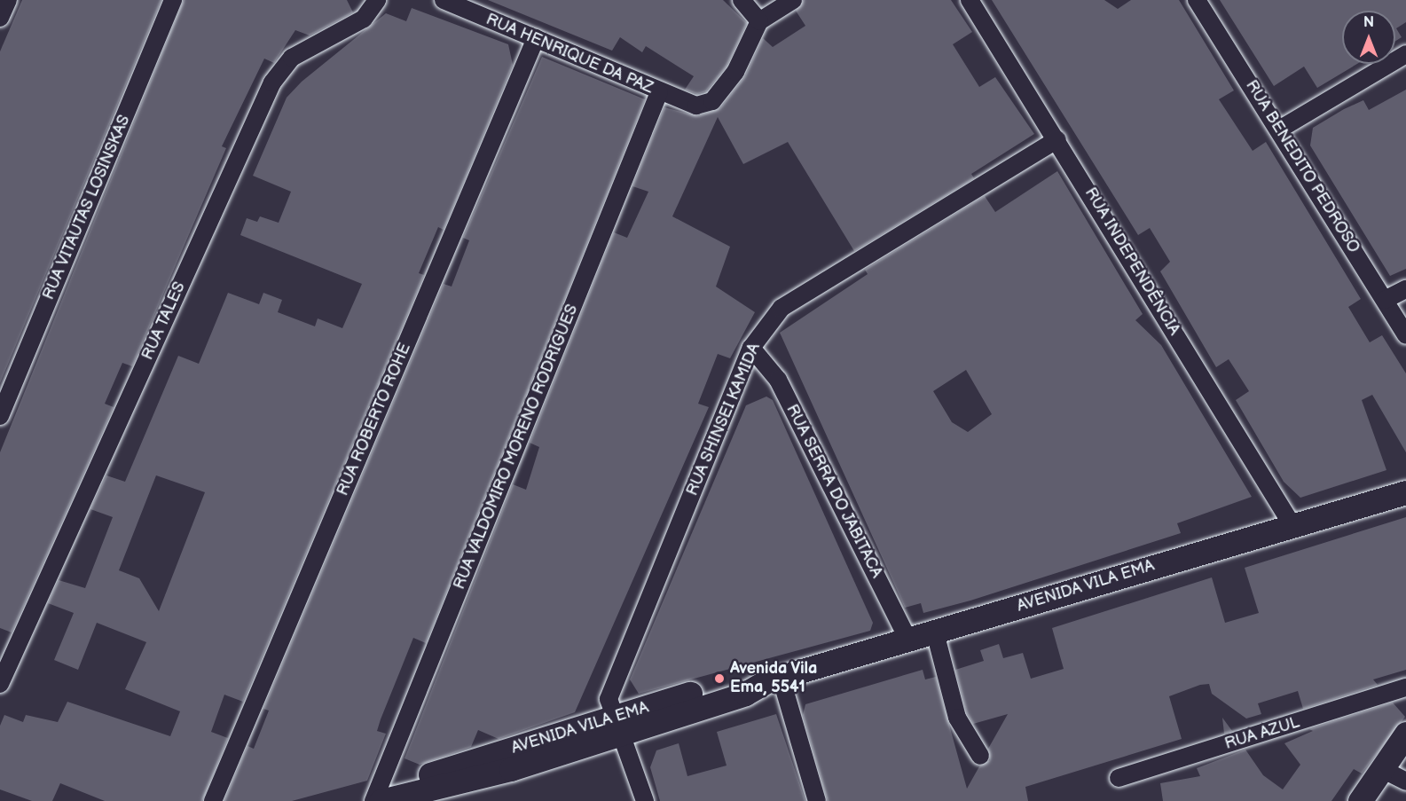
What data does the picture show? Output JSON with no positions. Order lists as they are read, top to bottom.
{
  "streets": {
    "main road": ["AVENIDA VILA EMA"],
    "street": [
      "RUA HENRIQUE DA PAZ",
      "RUA BENEDITO PEDROSO",
      "RUA VITAUTAS LOSINSKAS",
      "RUA INDEPENDÊNCIA",
      "RUA TALES",
      "RUA ROBERTO ROHE",
      "RUA SHINSEI KAMIDA",
      "RUA VALDOMIRO MORENO RODRIGUES",
      "RUA SERRA DO JABITACA",
      "RUA AZUL"
    ]
  },
  "crossings": [
    ["RUA HENRIQUE DA PAZ", "RUA ROBERTO ROHE"],
    ["RUA HENRIQUE DA PAZ", "RUA VALDOMIRO MORENO RODRIGUES"],
    ["RUA INDEPENDÊNCIA", "RUA SHINSEI KAMIDA"],
    ["RUA INDEPENDÊNCIA", "AVENIDA VILA EMA"],
    ["RUA SHINSEI KAMIDA", "RUA SERRA DO JABITACA"],
    ["RUA SHINSEI KAMIDA", "AVENIDA VILA EMA"],
    ["RUA SERRA DO JABITACA", "AVENIDA VILA EMA"]
  ],
  "places": ["Avenida Vila Ema, 5541"],
  "north": "top"
}
